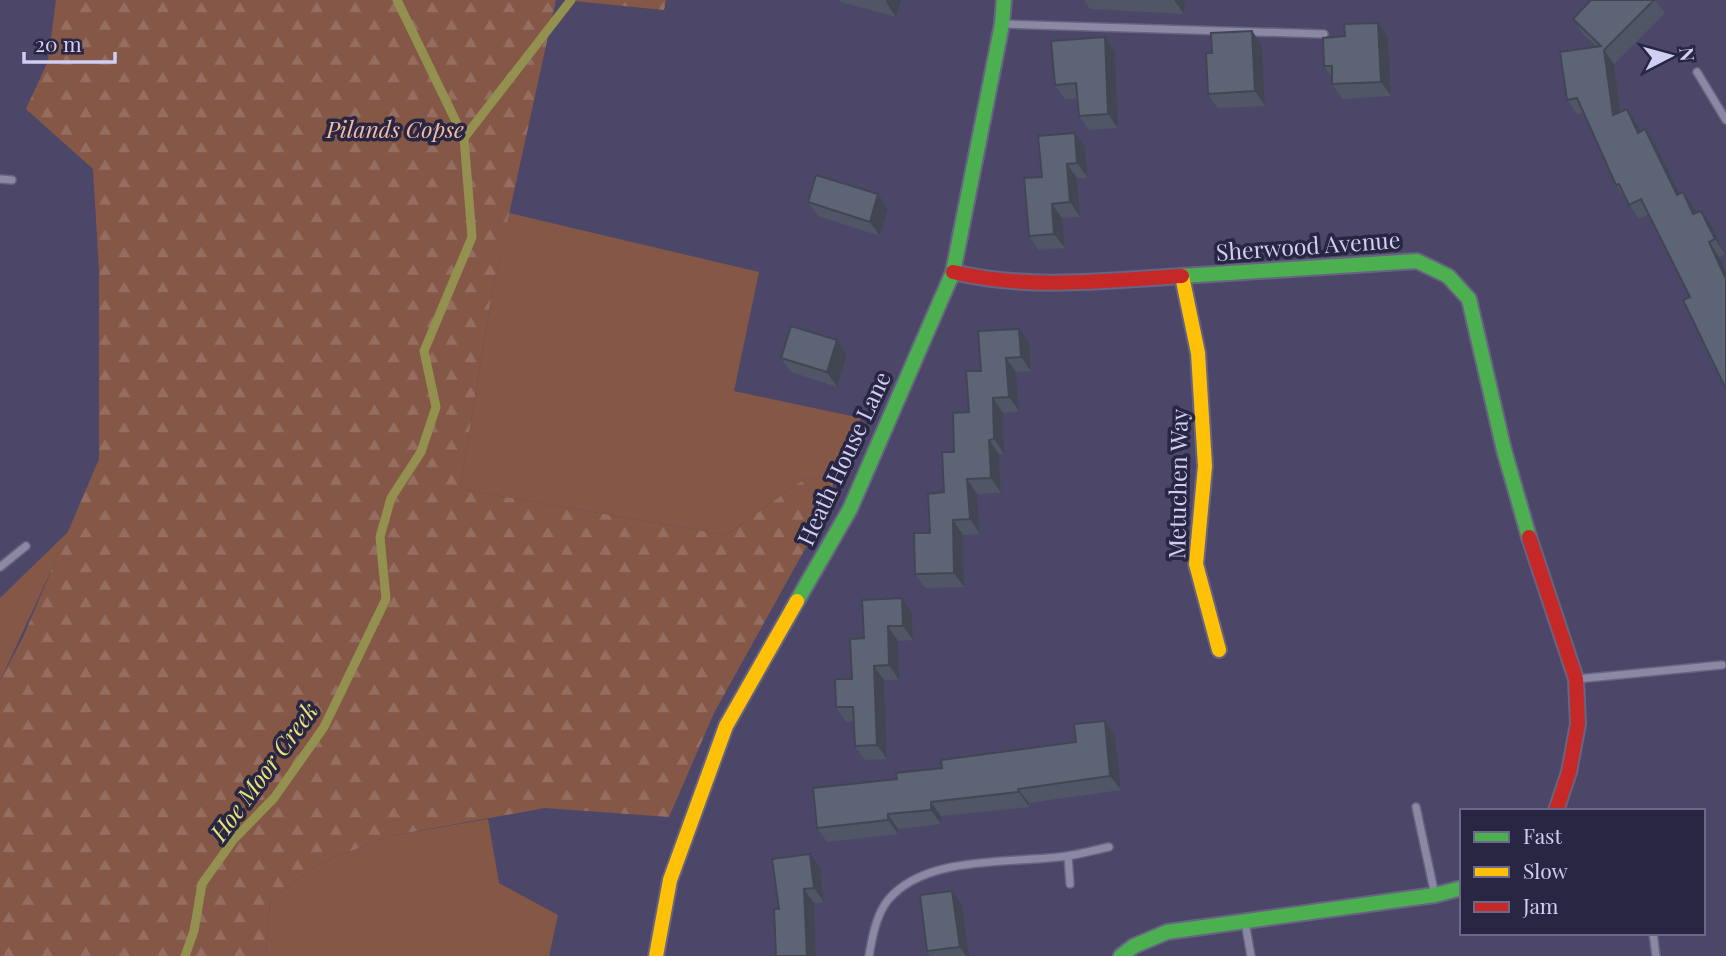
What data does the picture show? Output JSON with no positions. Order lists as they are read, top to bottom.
{
  "streets": {
    "street": ["Sherwood Avenue", "Heath House Lane", "Metuchen Way"]
  },
  "crossings": [
    ["Sherwood Avenue", "Heath House Lane"],
    ["Sherwood Avenue", "Metuchen Way"]
  ],
  "water": ["Hoe Moor Creek"],
  "parks": ["Pilands Copse"],
  "legend": ["Fast", "Slow", "Jam"],
  "scale_bar": "20 m",
  "north": "right"
}
